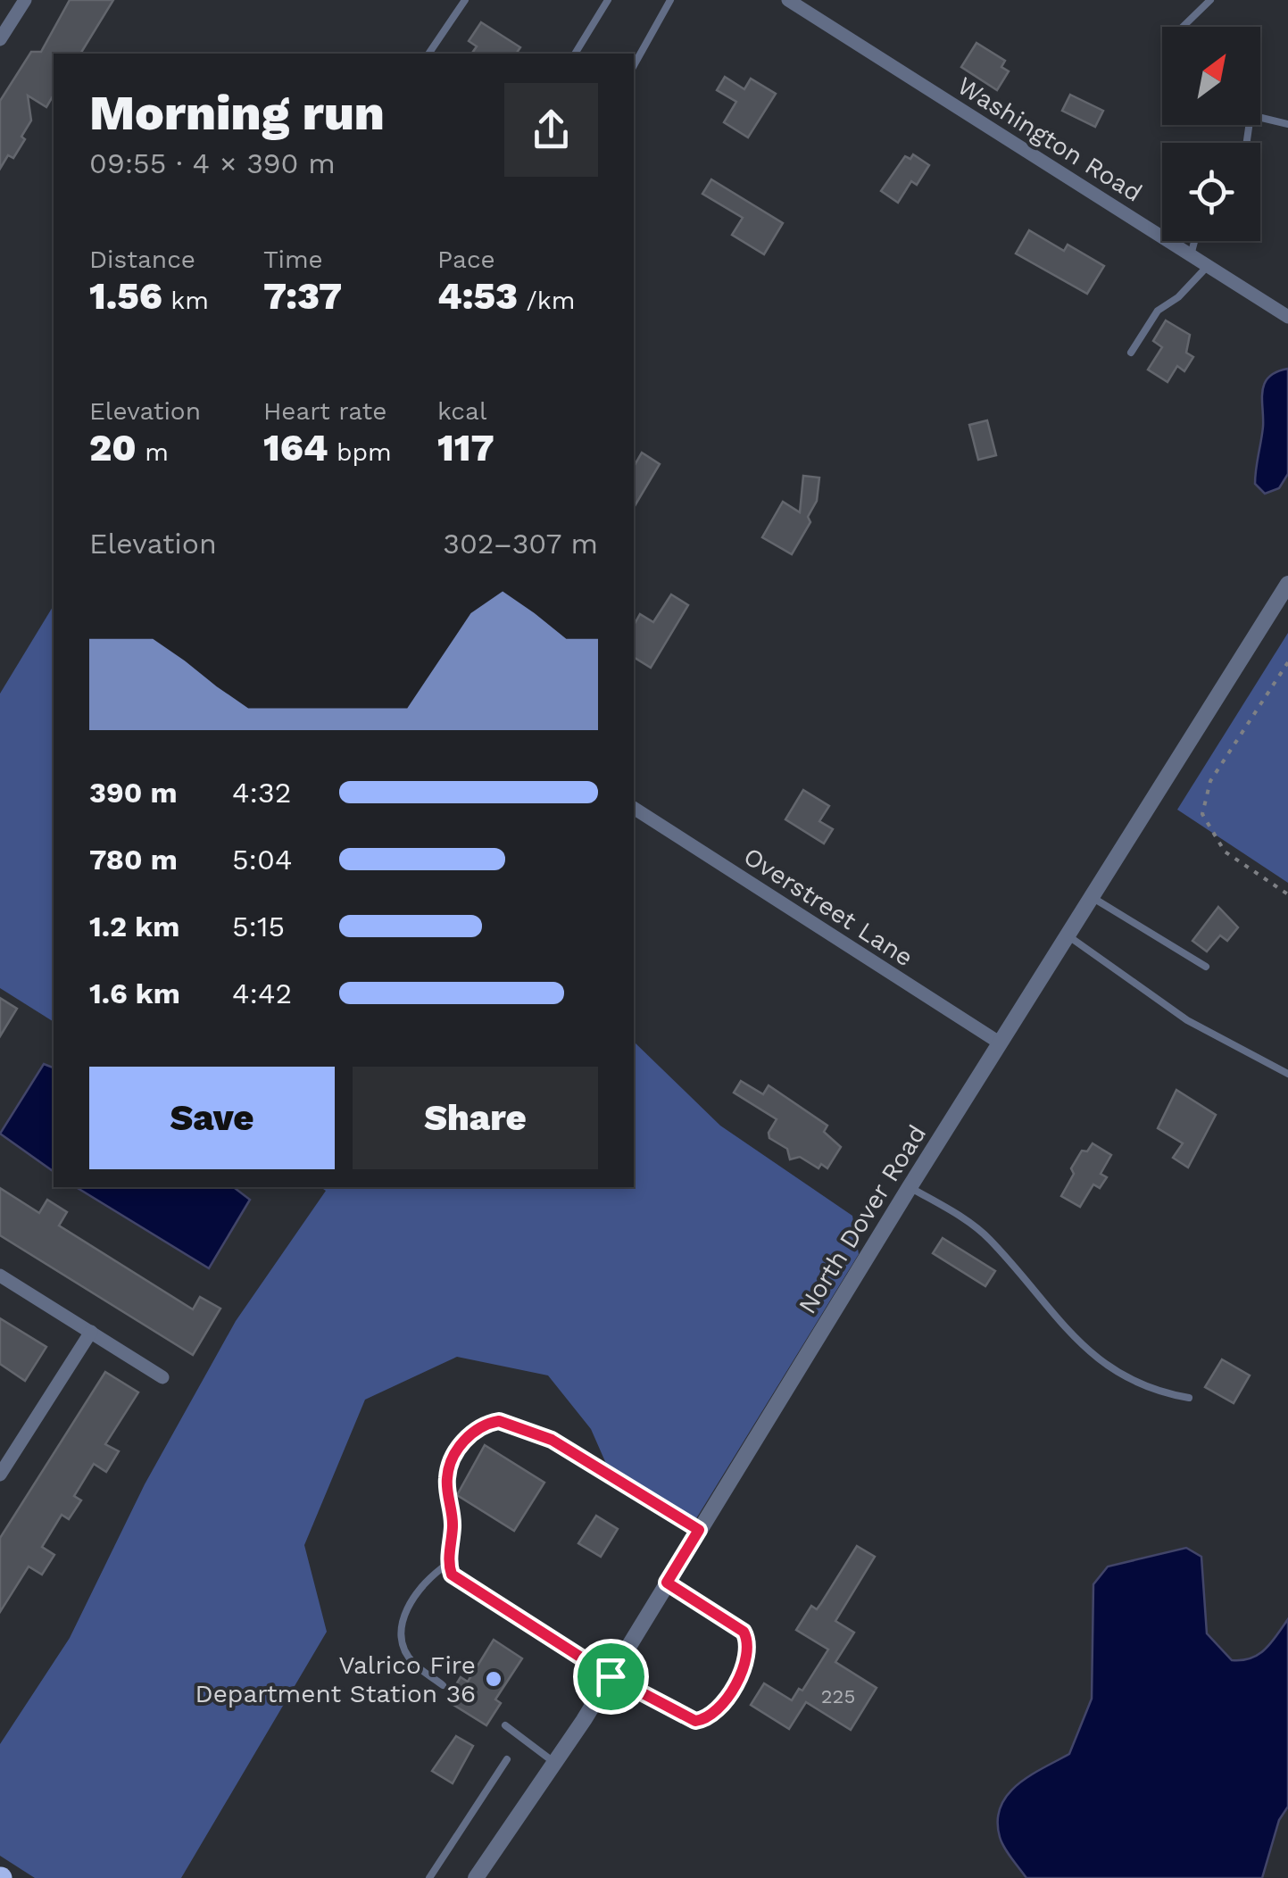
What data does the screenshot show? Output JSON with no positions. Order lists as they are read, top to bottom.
{
  "streets": {
    "street": ["Washington Road", "Overstreet Lane", "North Dover Road"]
  },
  "crossings": [
    ["Overstreet Lane", "North Dover Road"]
  ],
  "places": ["Valrico Fire Department Station 36"],
  "house_numbers": ["225"],
  "north": "top right",
  "page": {
    "heading": ["Morning run", "09:55 · 4 × 390 m"],
    "stats": [
      ["Distance", "1.56 km"],
      ["Time", "7:37"],
      ["Pace", "4:53 /km"],
      ["Elevation", "20 m"],
      ["Heart rate", "164 bpm"],
      ["kcal", "117"]
    ],
    "chart": ["Elevation", "302–307 m"],
    "list": [
      {
        "name": "390 m",
        "note": "4:32"
      },
      {
        "name": "780 m",
        "note": "5:04"
      },
      {
        "name": "1.2 km",
        "note": "5:15"
      },
      {
        "name": "1.6 km",
        "note": "4:42"
      }
    ],
    "buttons": ["Save", "Share"]
  }
}
